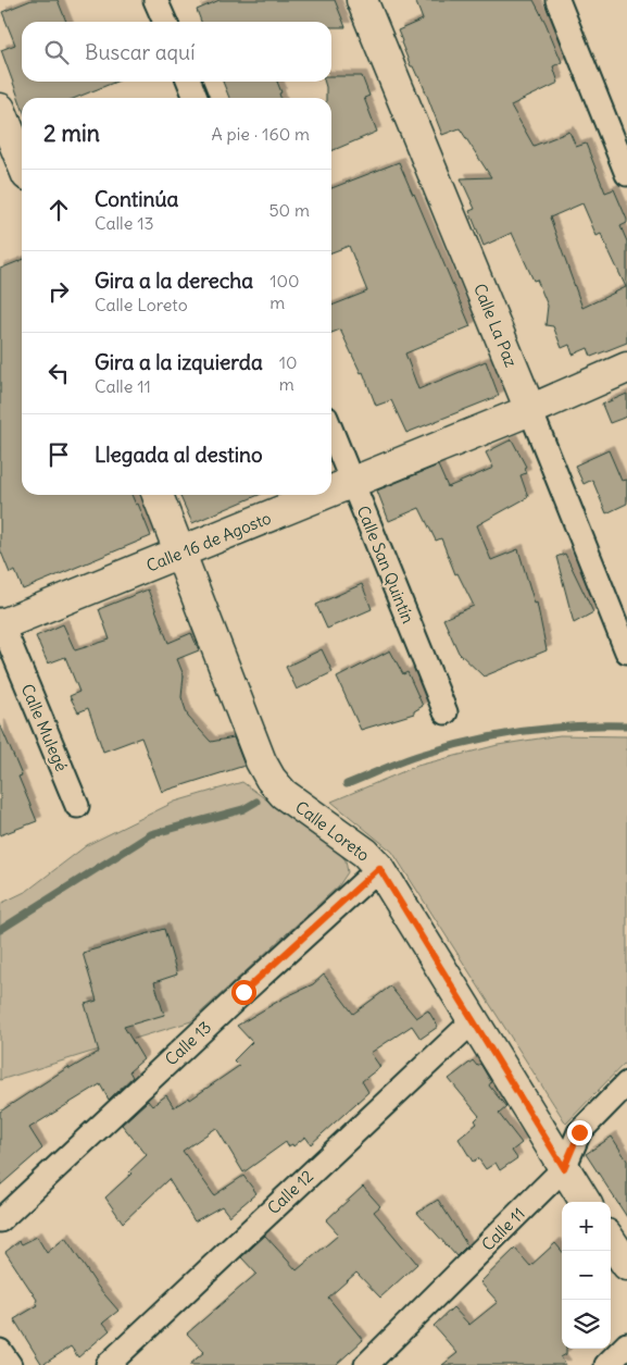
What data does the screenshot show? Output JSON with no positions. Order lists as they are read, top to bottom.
{
  "streets": {
    "street": [
      "Calle La Paz",
      "Calle 16 de Agosto",
      "Calle San Quintín",
      "Calle Mulegé",
      "Calle Loreto",
      "Calle 13",
      "Calle 12",
      "Calle 11"
    ]
  },
  "crossings": [
    ["Calle La Paz", "Calle 16 de Agosto"],
    ["Calle 16 de Agosto", "Calle San Quintín"],
    ["Calle 16 de Agosto", "Calle Mulegé"],
    ["Calle 16 de Agosto", "Calle Loreto"],
    ["Calle Loreto", "Calle 13"],
    ["Calle Loreto", "Calle 12"],
    ["Calle Loreto", "Calle 11"]
  ],
  "page": {
    "search": "Buscar aquí",
    "heading": ["2 min", "A pie · 160 m"],
    "list": [
      ["Continúa", "Calle 13", "50 m"],
      ["Gira a la derecha", "Calle Loreto", "100 m"],
      ["Gira a la izquierda", "Calle 11", "10 m"],
      "Llegada al destino"
    ],
    "map_buttons": ["+", "−"]
  }
}
